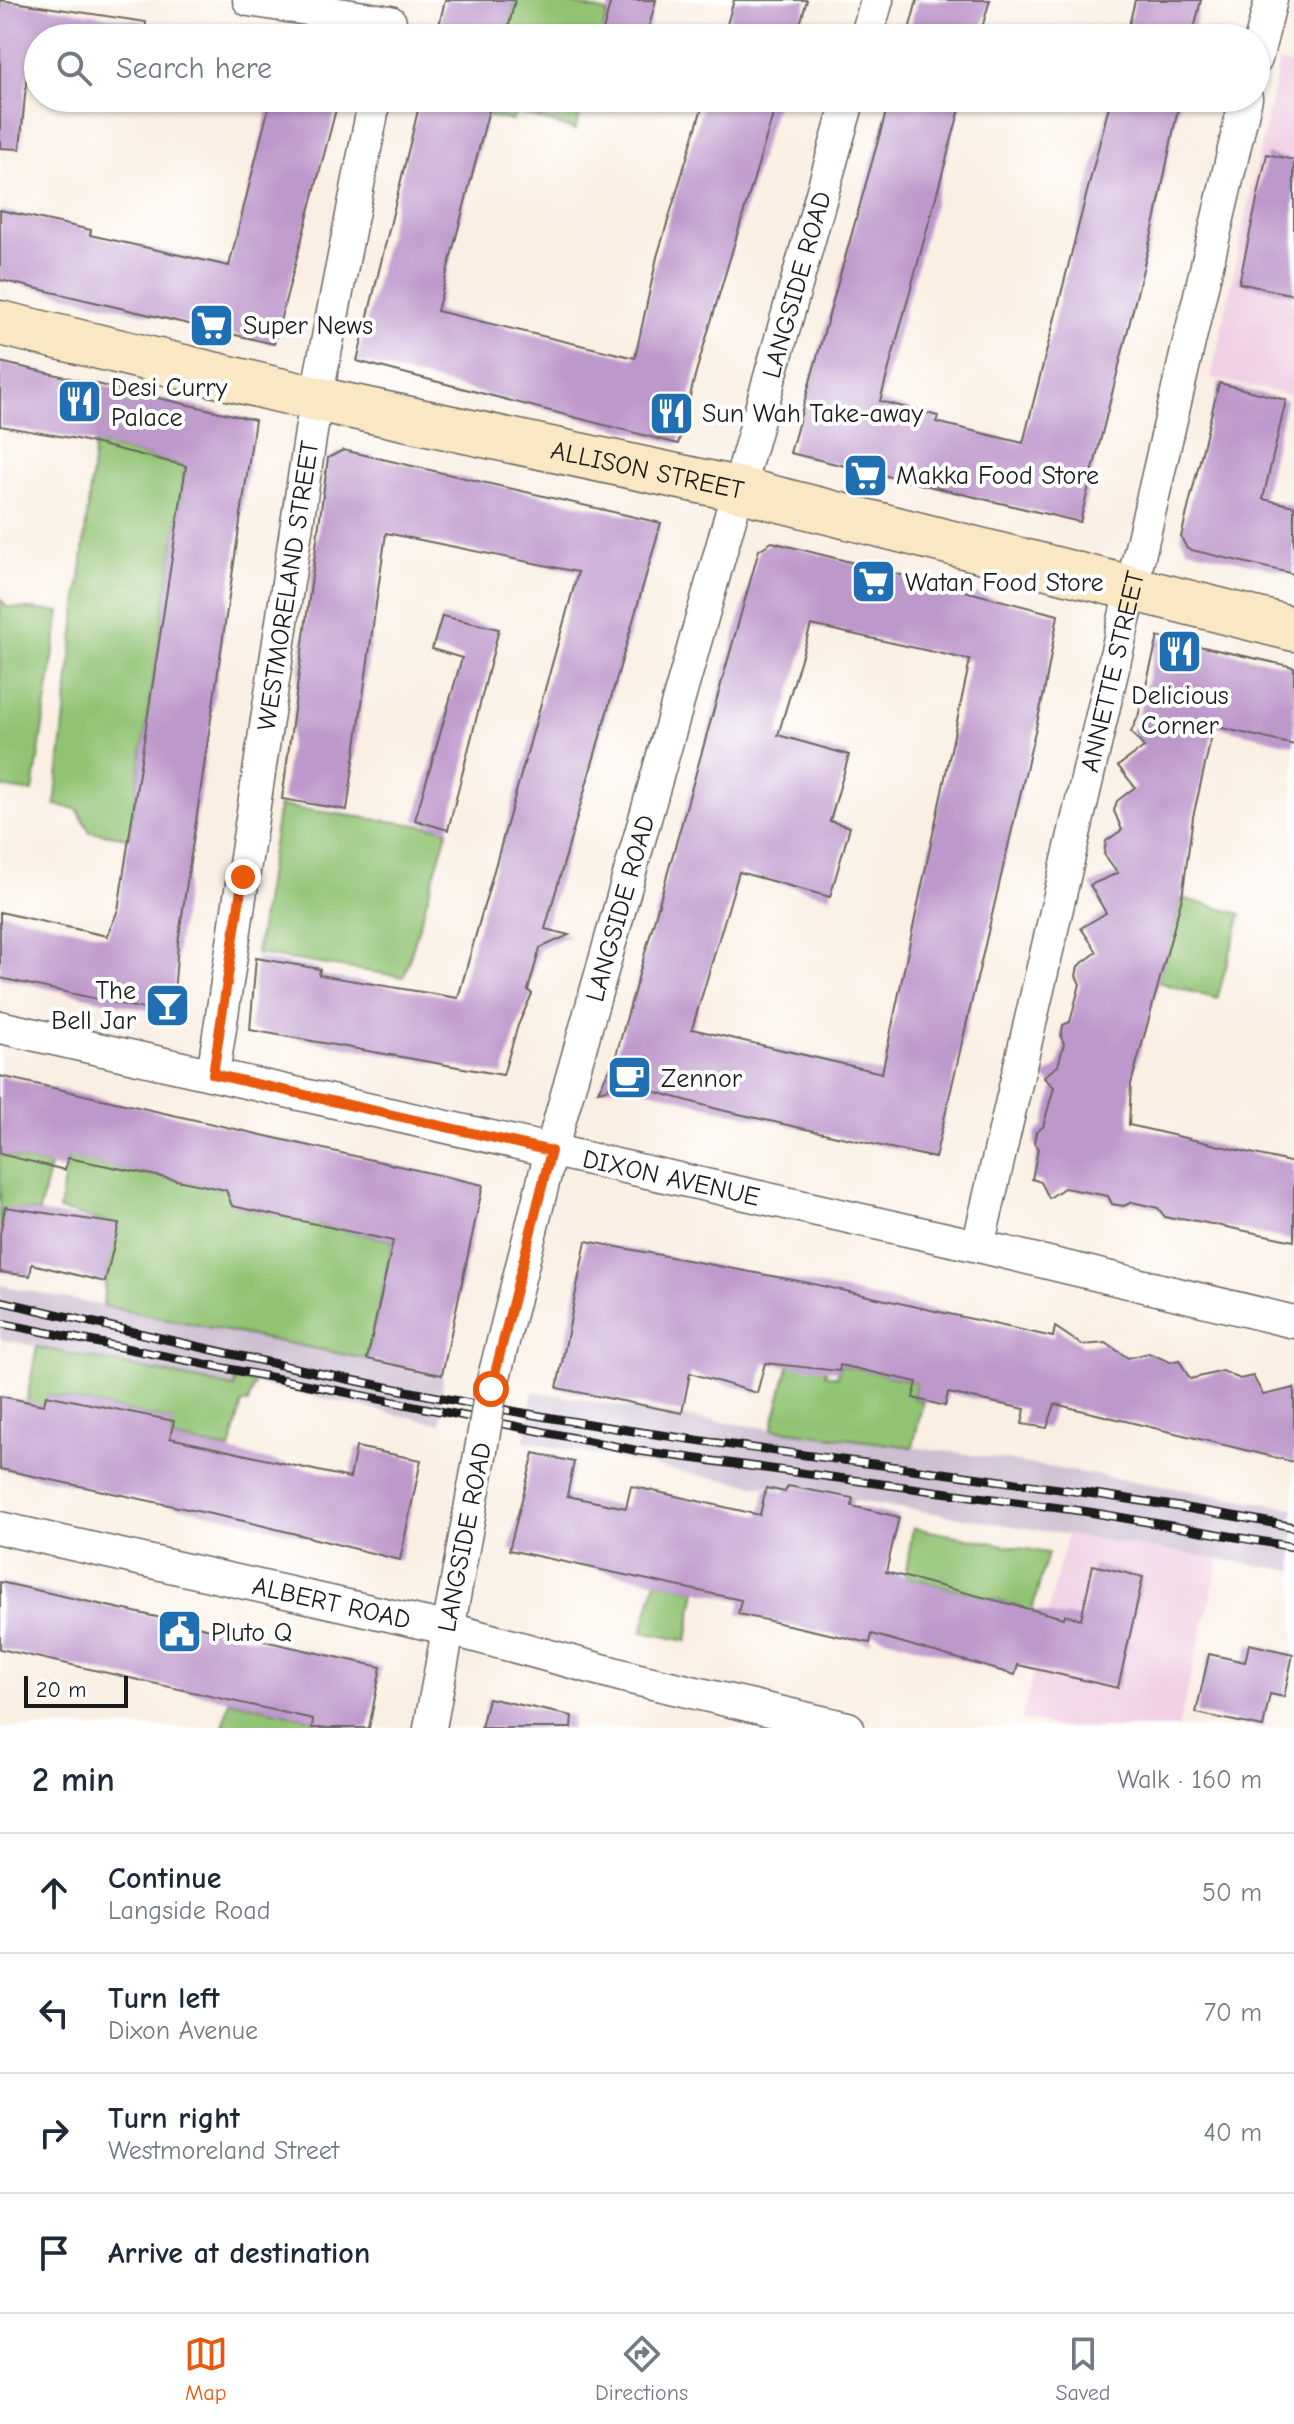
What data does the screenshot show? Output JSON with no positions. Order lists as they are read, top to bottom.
{
  "streets": {
    "street": [
      "LANGSIDE ROAD",
      "ALLISON STREET",
      "WESTMORELAND STREET",
      "ANNETTE STREET",
      "DIXON AVENUE",
      "ALBERT ROAD"
    ]
  },
  "crossings": [
    ["LANGSIDE ROAD", "ALLISON STREET"],
    ["LANGSIDE ROAD", "DIXON AVENUE"],
    ["LANGSIDE ROAD", "ALBERT ROAD"],
    ["ALLISON STREET", "WESTMORELAND STREET"],
    ["ALLISON STREET", "ANNETTE STREET"],
    ["WESTMORELAND STREET", "DIXON AVENUE"],
    ["ANNETTE STREET", "DIXON AVENUE"]
  ],
  "places": {
    "supermarket": ["Super News", "Makka Food Store", "Watan Food Store"],
    "restaurant": ["Desi Curry Palace", "Sun Wah Take-away", "Delicious Corner"],
    "bar": ["The Bell Jar"],
    "cafe": ["Zennor"],
    "public building": ["Pluto Q"]
  },
  "scale_bar": "20 m",
  "page": {
    "search": "Search here",
    "scale": "20 m",
    "heading": ["2 min", "Walk · 160 m"],
    "list": [
      ["Continue", "Langside Road", "50 m"],
      ["Turn left", "Dixon Avenue", "70 m"],
      ["Turn right", "Westmoreland Street", "40 m"],
      "Arrive at destination"
    ],
    "nav": ["Map", "Directions", "Saved"]
  }
}
